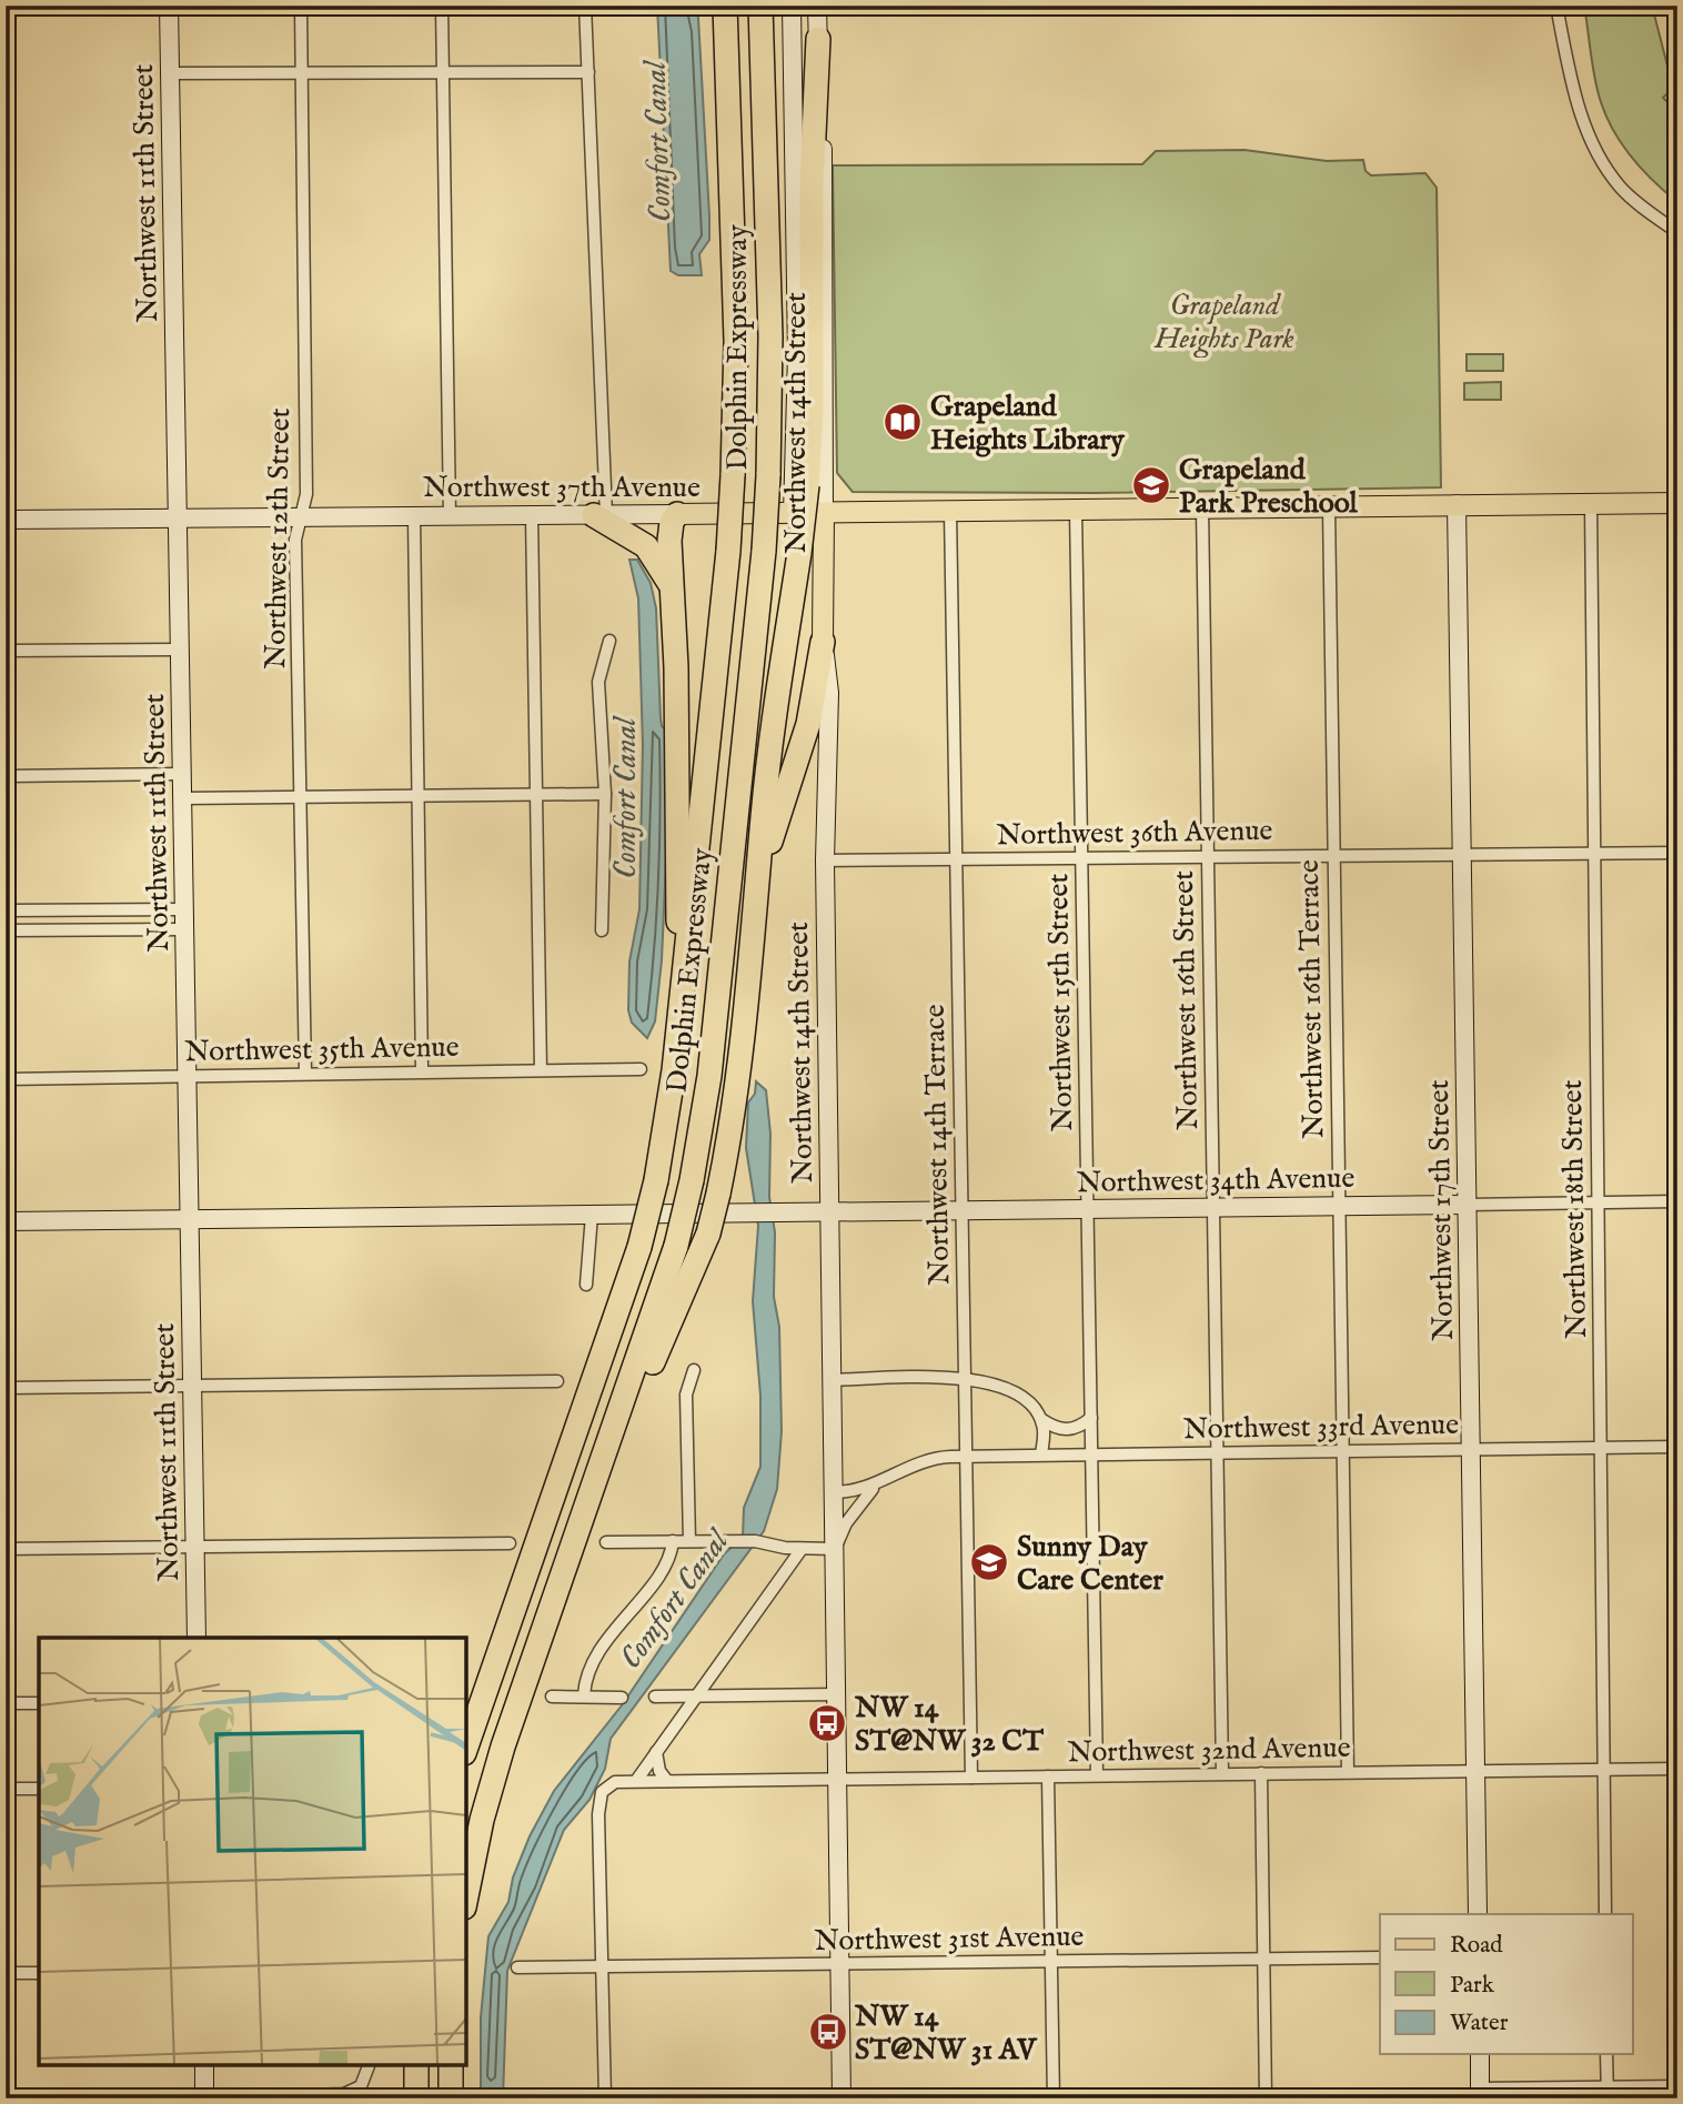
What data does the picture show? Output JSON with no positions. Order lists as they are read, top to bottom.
{
  "streets": {
    "highway": ["Dolphin Expressway"],
    "main road": ["Northwest 14th Street", "Northwest 37th Avenue"],
    "street": [
      "Northwest 11th Street",
      "Northwest 12th Street",
      "Northwest 36th Avenue",
      "Northwest 16th Terrace",
      "Northwest 16th Street",
      "Northwest 15th Street",
      "Northwest 35th Avenue",
      "Northwest 14th Terrace",
      "Northwest 34th Avenue",
      "Northwest 18th Street",
      "Northwest 17th Street",
      "Northwest 33rd Avenue",
      "Northwest 32nd Avenue",
      "Northwest 31st Avenue"
    ]
  },
  "crossings": [
    ["Northwest 11th Street", "Northwest 37th Avenue"],
    ["Northwest 11th Street", "Northwest 35th Avenue"],
    ["Northwest 11th Street", "Northwest 34th Avenue"],
    ["Northwest 14th Street", "Northwest 37th Avenue"],
    ["Northwest 14th Street", "Northwest 36th Avenue"],
    ["Northwest 14th Street", "Northwest 34th Avenue"],
    ["Northwest 14th Street", "Northwest 32nd Avenue"],
    ["Northwest 14th Street", "Northwest 31st Avenue"],
    ["Northwest 37th Avenue", "Northwest 12th Street"],
    ["Northwest 37th Avenue", "Northwest 16th Terrace"],
    ["Northwest 37th Avenue", "Northwest 16th Street"],
    ["Northwest 37th Avenue", "Northwest 15th Street"],
    ["Northwest 37th Avenue", "Northwest 14th Terrace"],
    ["Northwest 37th Avenue", "Northwest 18th Street"],
    ["Northwest 37th Avenue", "Northwest 17th Street"],
    ["Northwest 12th Street", "Northwest 35th Avenue"],
    ["Northwest 36th Avenue", "Northwest 16th Terrace"],
    ["Northwest 36th Avenue", "Northwest 16th Street"],
    ["Northwest 36th Avenue", "Northwest 15th Street"],
    ["Northwest 36th Avenue", "Northwest 14th Terrace"],
    ["Northwest 36th Avenue", "Northwest 18th Street"],
    ["Northwest 36th Avenue", "Northwest 17th Street"],
    ["Northwest 16th Terrace", "Northwest 34th Avenue"],
    ["Northwest 16th Terrace", "Northwest 33rd Avenue"],
    ["Northwest 16th Terrace", "Northwest 32nd Avenue"],
    ["Northwest 16th Street", "Northwest 34th Avenue"],
    ["Northwest 16th Street", "Northwest 33rd Avenue"],
    ["Northwest 16th Street", "Northwest 32nd Avenue"],
    ["Northwest 15th Street", "Northwest 34th Avenue"],
    ["Northwest 15th Street", "Northwest 33rd Avenue"],
    ["Northwest 15th Street", "Northwest 32nd Avenue"],
    ["Northwest 14th Terrace", "Northwest 34th Avenue"],
    ["Northwest 14th Terrace", "Northwest 33rd Avenue"],
    ["Northwest 14th Terrace", "Northwest 32nd Avenue"],
    ["Northwest 34th Avenue", "Northwest 18th Street"],
    ["Northwest 34th Avenue", "Northwest 17th Street"],
    ["Northwest 18th Street", "Northwest 33rd Avenue"],
    ["Northwest 18th Street", "Northwest 32nd Avenue"],
    ["Northwest 17th Street", "Northwest 33rd Avenue"],
    ["Northwest 17th Street", "Northwest 32nd Avenue"],
    ["Northwest 32nd Avenue", "Northwest 31st Avenue"]
  ],
  "water": ["Comfort Canal"],
  "parks": ["Grapeland Heights Park"],
  "places": {
    "library": ["Grapeland Heights Library"],
    "school or university": ["Grapeland Park Preschool", "Sunny Day Care Center"],
    "bus stop": ["NW 14 ST@NW 32 CT", "NW 14 ST@NW 31 AV"]
  },
  "legend": ["Road", "Park", "Water"]
}
